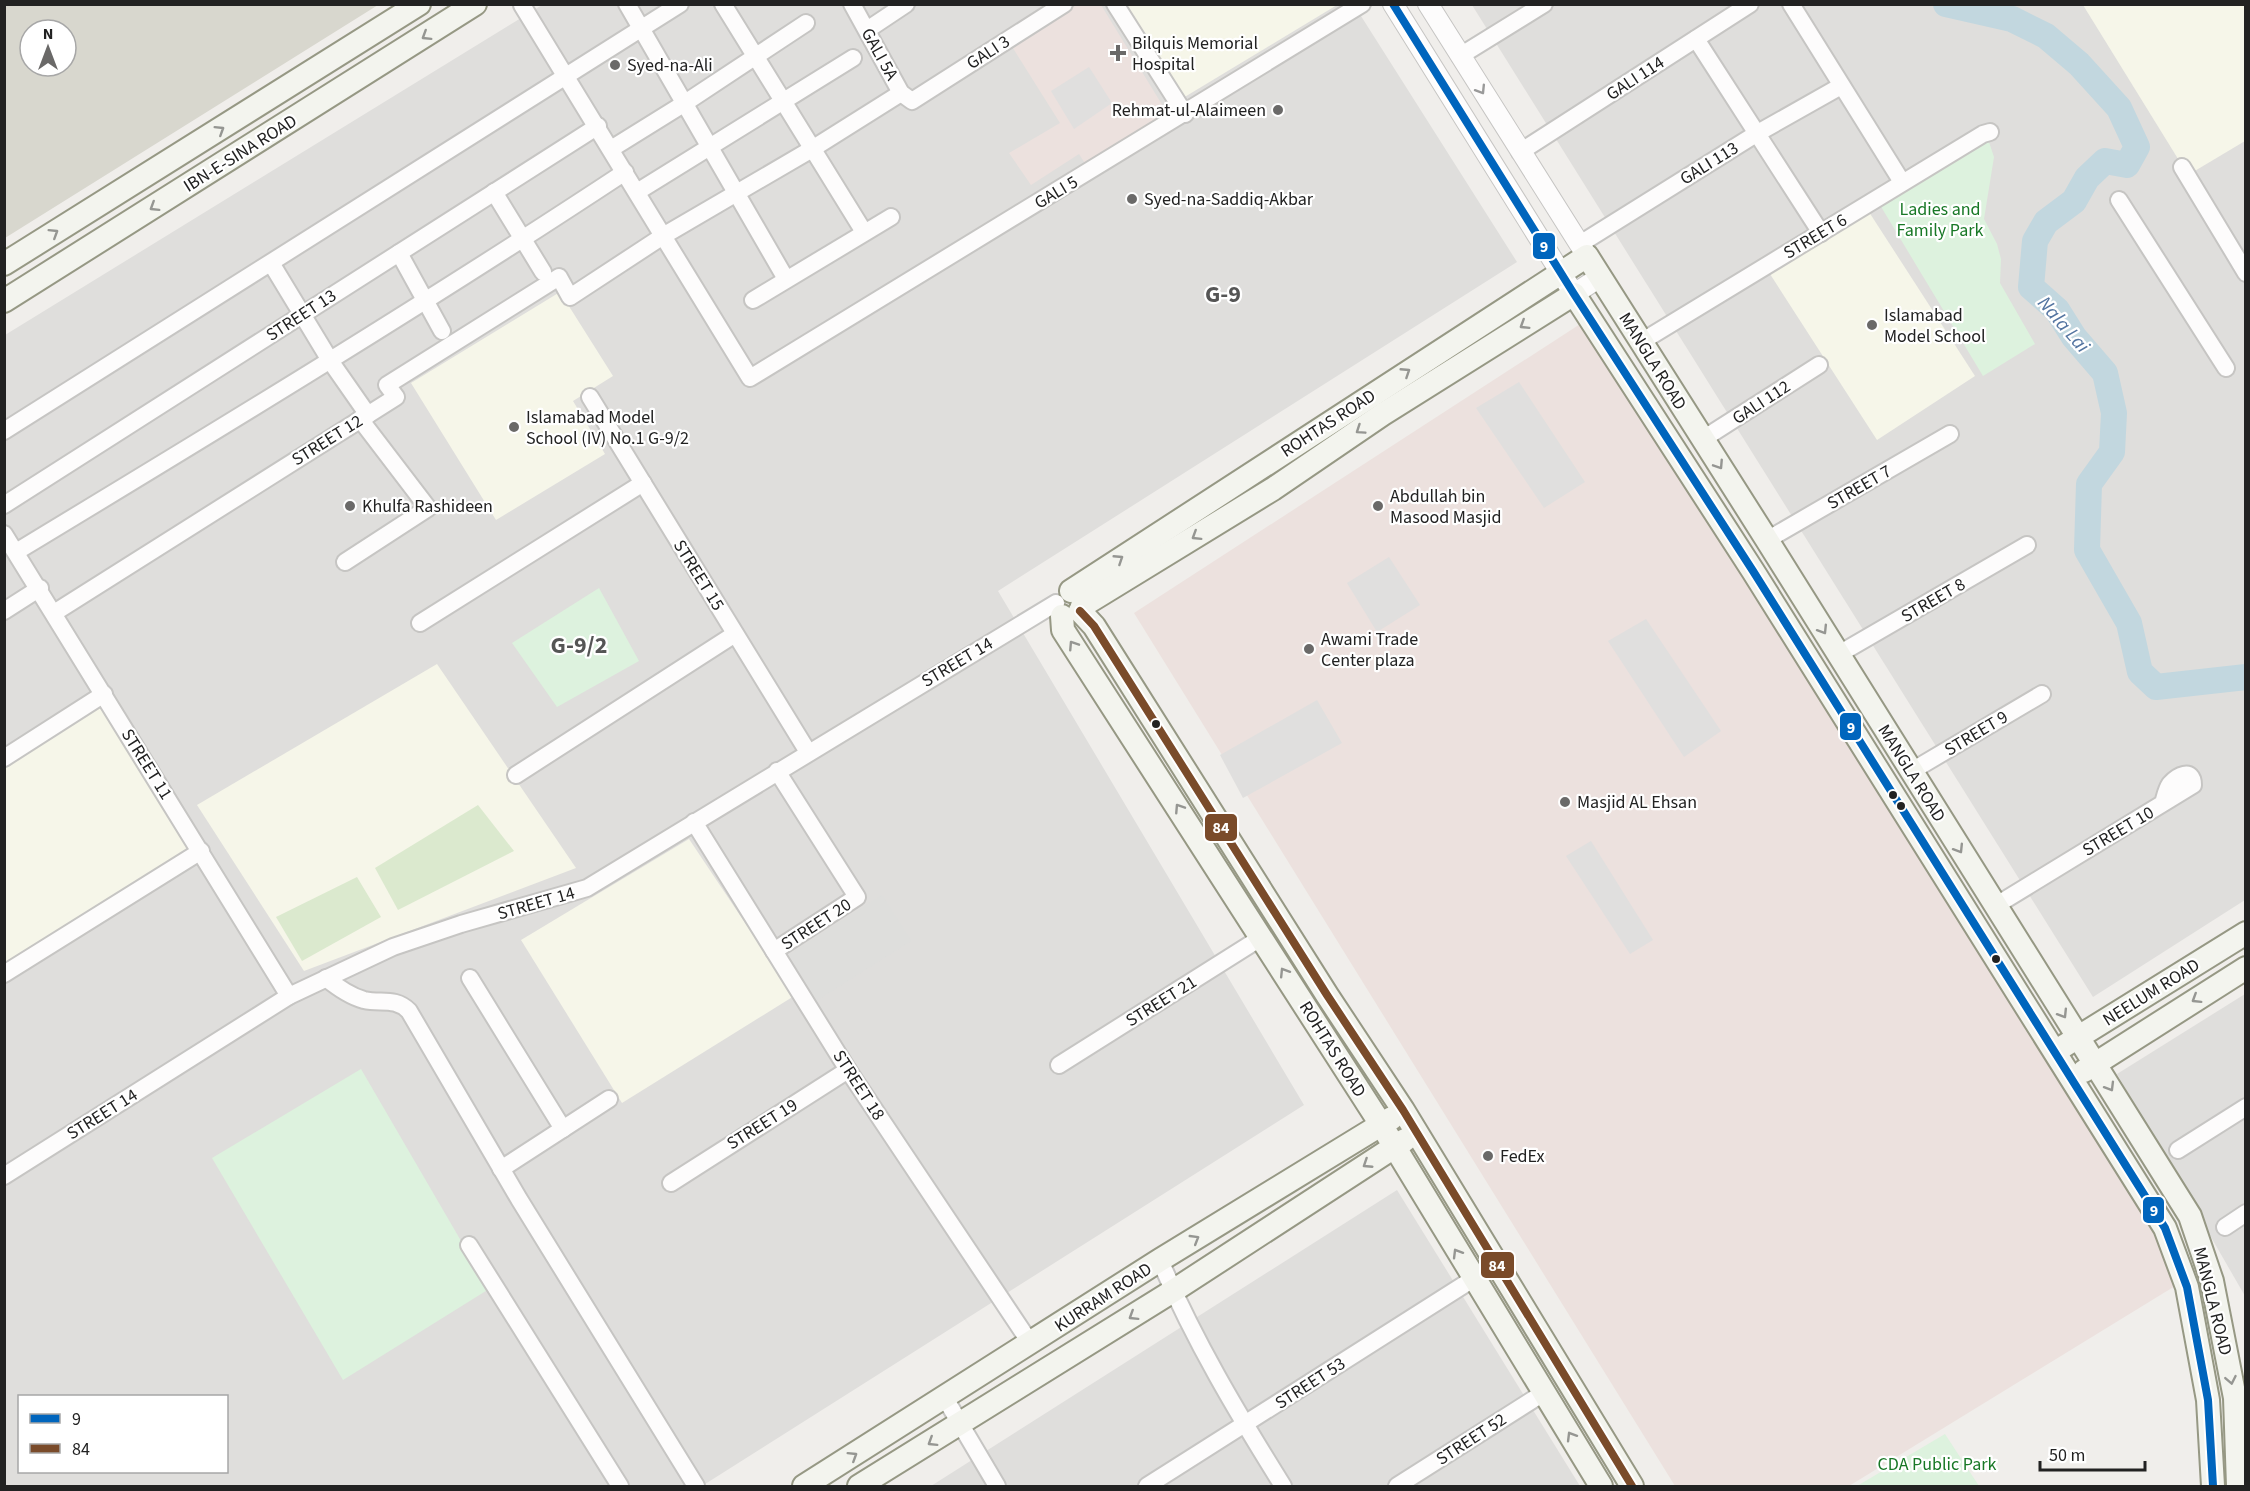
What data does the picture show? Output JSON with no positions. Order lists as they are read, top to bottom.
{
  "streets": {
    "main road": [
      "IBN-E-SINA ROAD",
      "MANGLA ROAD",
      "ROHTAS ROAD",
      "NEELUM ROAD",
      "KURRAM ROAD"
    ],
    "street": [
      "GALI 3",
      "GALI 5A",
      "GALI 114",
      "GALI 113",
      "GALI 5",
      "STREET 6",
      "STREET 13",
      "GALI 112",
      "STREET 12",
      "STREET 7",
      "STREET 15",
      "STREET 8",
      "STREET 14",
      "STREET 9",
      "STREET 11",
      "STREET 10",
      "STREET 20",
      "STREET 21",
      "STREET 18",
      "STREET 19",
      "STREET 53",
      "STREET 52"
    ]
  },
  "crossings": [
    ["GALI 3", "GALI 5A"],
    ["GALI 3", "GALI 5"],
    ["GALI 3", "STREET 12"],
    ["GALI 114", "MANGLA ROAD"],
    ["GALI 113", "MANGLA ROAD"],
    ["GALI 113", "ROHTAS ROAD"],
    ["STREET 6", "MANGLA ROAD"],
    ["MANGLA ROAD", "GALI 112"],
    ["MANGLA ROAD", "ROHTAS ROAD"],
    ["MANGLA ROAD", "STREET 7"],
    ["MANGLA ROAD", "STREET 8"],
    ["MANGLA ROAD", "STREET 9"],
    ["MANGLA ROAD", "STREET 10"],
    ["MANGLA ROAD", "NEELUM ROAD"],
    ["ROHTAS ROAD", "STREET 14"],
    ["ROHTAS ROAD", "STREET 21"],
    ["ROHTAS ROAD", "KURRAM ROAD"],
    ["ROHTAS ROAD", "STREET 53"],
    ["ROHTAS ROAD", "STREET 52"],
    ["STREET 12", "STREET 11"],
    ["STREET 15", "STREET 14"],
    ["STREET 14", "STREET 11"],
    ["STREET 14", "STREET 20"],
    ["STREET 14", "STREET 18"],
    ["STREET 20", "STREET 18"],
    ["STREET 18", "STREET 19"],
    ["STREET 18", "KURRAM ROAD"]
  ],
  "districts": ["G-9", "G-9/2"],
  "water": ["Nala Lai"],
  "parks": ["Ladies and Family Park", "CDA Public Park"],
  "places": {
    "health": ["Bilquis Memorial Hospital"],
    "other": [
      "Syed-na-Ali",
      "Rehmat-ul-Alaimeen",
      "Syed-na-Saddiq-Akbar",
      "Islamabad Model School",
      "Islamabad Model School (IV) No.1 G-9/2",
      "Khulfa Rashideen",
      "Abdullah bin Masood Masjid",
      "Awami Trade Center plaza",
      "Masjid AL Ehsan",
      "FedEx"
    ]
  },
  "lines": ["transit line 9", "transit line 84"],
  "legend": ["9", "84"],
  "scale_bar": "50 m",
  "north": "top"
}
